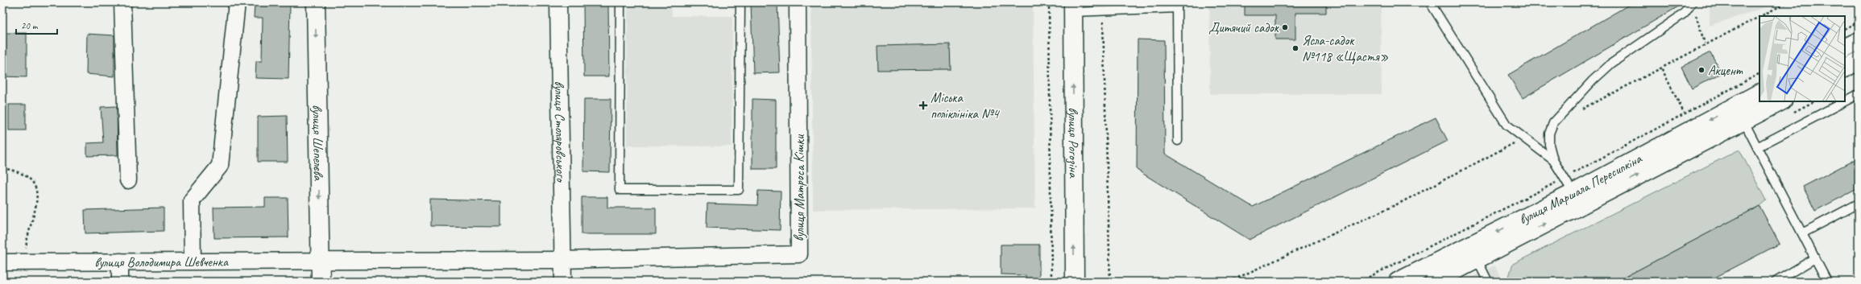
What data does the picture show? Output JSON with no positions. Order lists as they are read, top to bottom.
{
  "streets": {
    "main road": ["вулиця Шепелєва", "вулиця Рогозіна", "вулиця Маршала Пересипкіна"],
    "street": ["вулиця Столяровського", "вулиця Матроса Кішки", "вулиця Володимира Шевченка"]
  },
  "crossings": [
    ["вулиця Столяровського", "вулиця Матроса Кішки"],
    ["вулиця Столяровського", "вулиця Володимира Шевченка"],
    ["вулиця Шепелєва", "вулиця Володимира Шевченка"],
    ["вулиця Матроса Кішки", "вулиця Володимира Шевченка"]
  ],
  "one_way": ["вулиця Шепелєва", "вулиця Рогозіна"],
  "places": {
    "other": ["Дитячий садок", "Ясла-садок №118 «Щастя»", "Акцент"],
    "health": ["Міська поліклініка №4"]
  },
  "scale_bar": "20 m"
}
